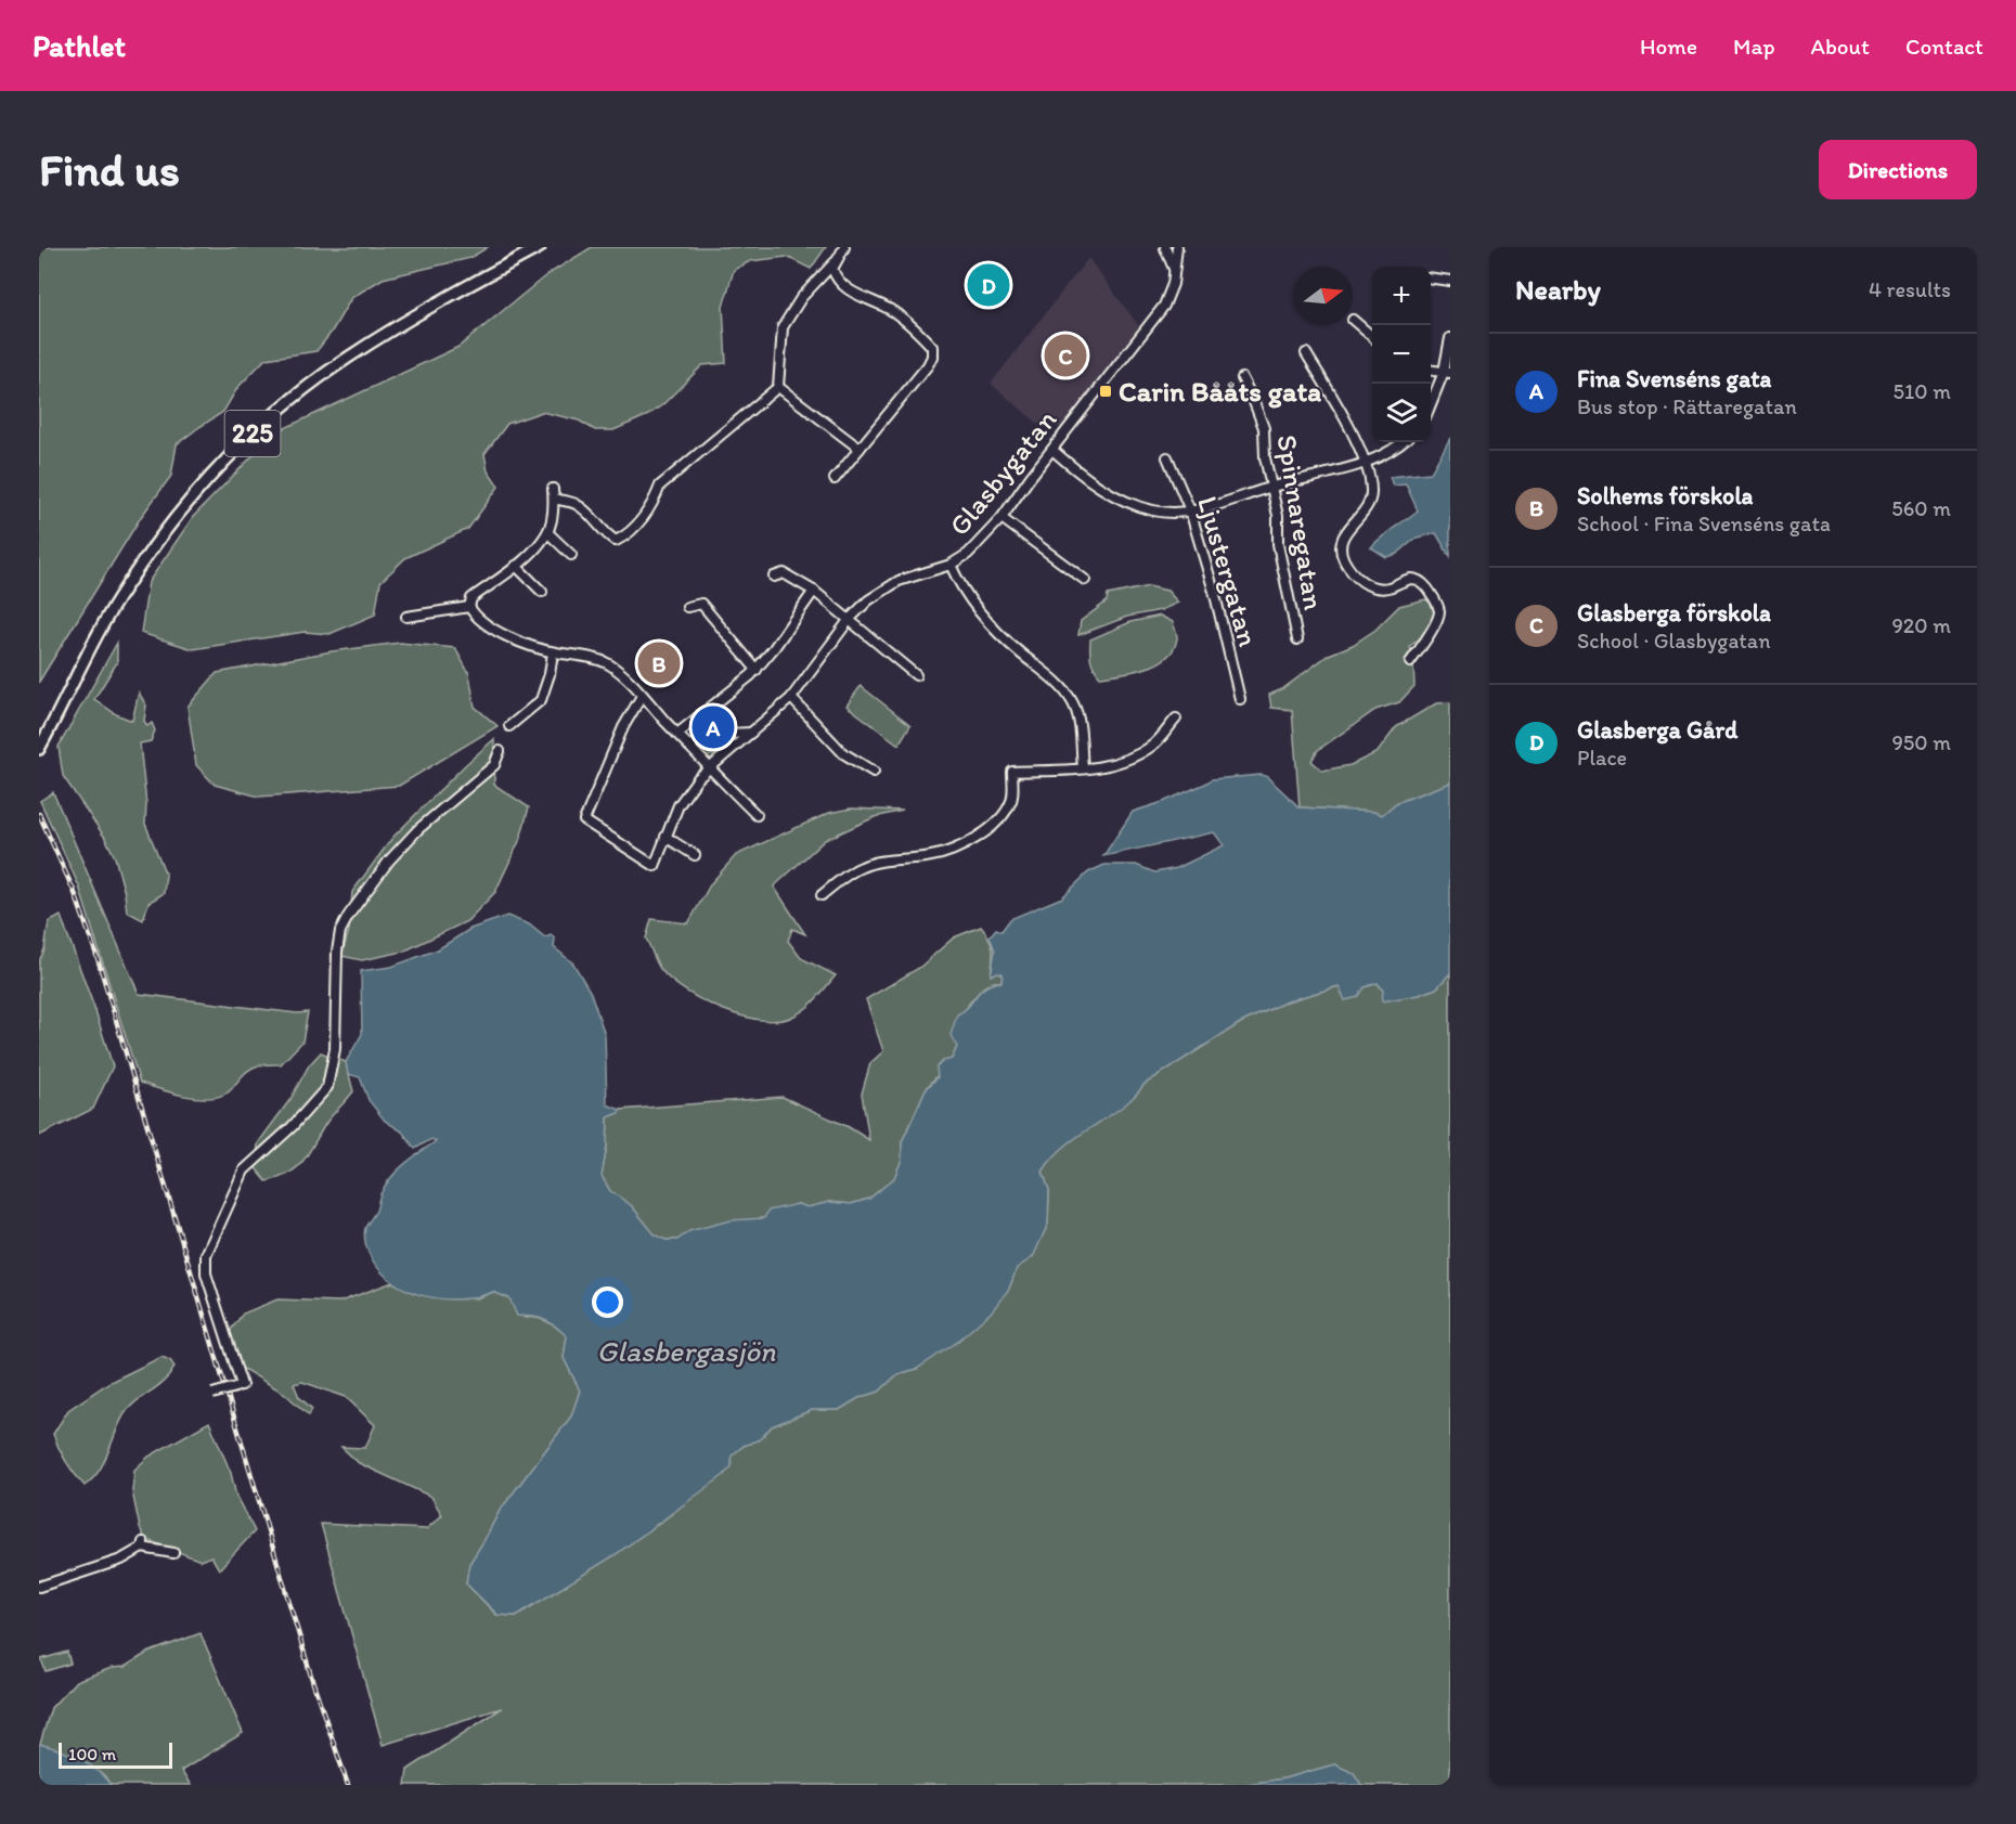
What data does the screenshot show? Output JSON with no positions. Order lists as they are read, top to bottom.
{
  "streets": {
    "main road": ["225"],
    "street": ["Glasbygatan", "Spinnaregatan", "Ljustergatan"]
  },
  "water": ["Glasbergasjön"],
  "places": {
    "transit": ["Carin Bååts gata"]
  },
  "scale_bar": "100 m",
  "north": "right",
  "page": {
    "header": "Pathlet",
    "nav": [
      "Home",
      "Map",
      "About",
      "Contact"
    ],
    "buttons": "Directions",
    "title": "Find us",
    "heading": ["Nearby", "4 results"],
    "pins": [
      "D",
      "C",
      "B",
      "A"
    ],
    "map_buttons": ["+", "−"],
    "list": [
      {
        "mark": "A",
        "name": "Fina Svenséns gata",
        "note": "Bus stop · Rättaregatan",
        "value": "510 m"
      },
      {
        "mark": "B",
        "name": "Solhems förskola",
        "note": "School · Fina Svenséns gata",
        "value": "560 m"
      },
      {
        "mark": "C",
        "name": "Glasberga förskola",
        "note": "School · Glasbygatan",
        "value": "920 m"
      },
      {
        "mark": "D",
        "name": "Glasberga Gård",
        "note": "Place",
        "value": "950 m"
      }
    ],
    "scale": "100 m"
  }
}
